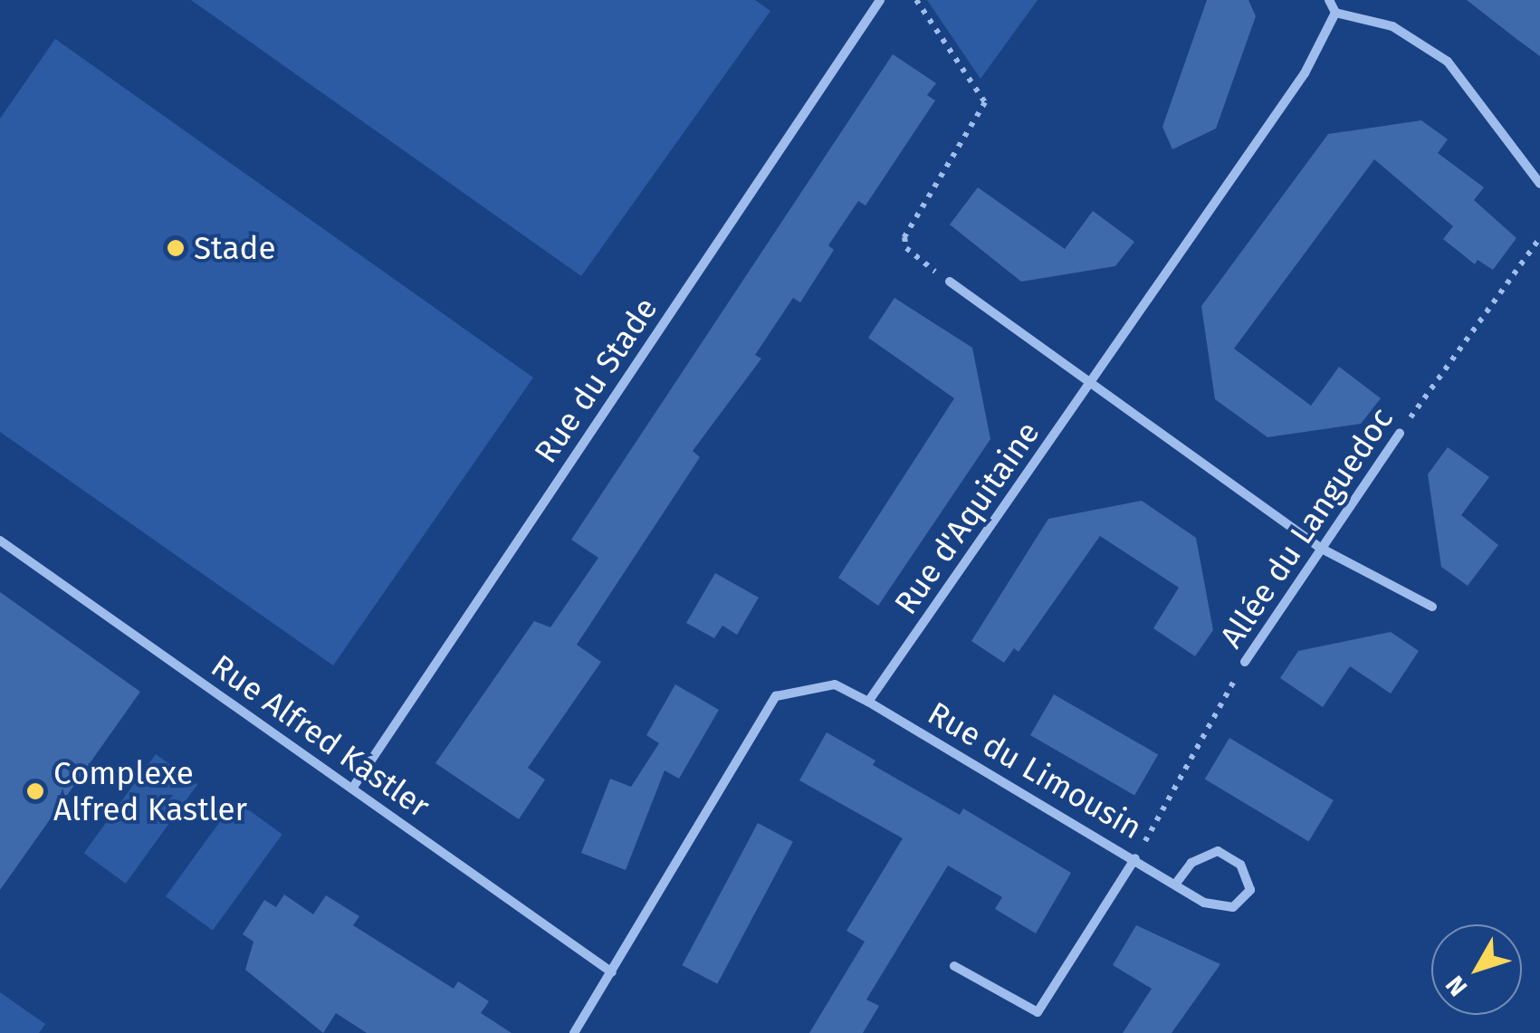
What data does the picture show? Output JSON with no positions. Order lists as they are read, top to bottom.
{
  "streets": {
    "street": [
      "Rue du Stade",
      "Rue d'Aquitaine",
      "Allée du Languedoc",
      "Rue Alfred Kastler",
      "Rue du Limousin"
    ]
  },
  "crossings": [
    ["Rue du Stade", "Rue Alfred Kastler"],
    ["Rue d'Aquitaine", "Rue du Limousin"],
    ["Allée du Languedoc", "Rue du Limousin"]
  ],
  "places": ["Stade", "Complexe Alfred Kastler"],
  "north": "bottom left"
}
